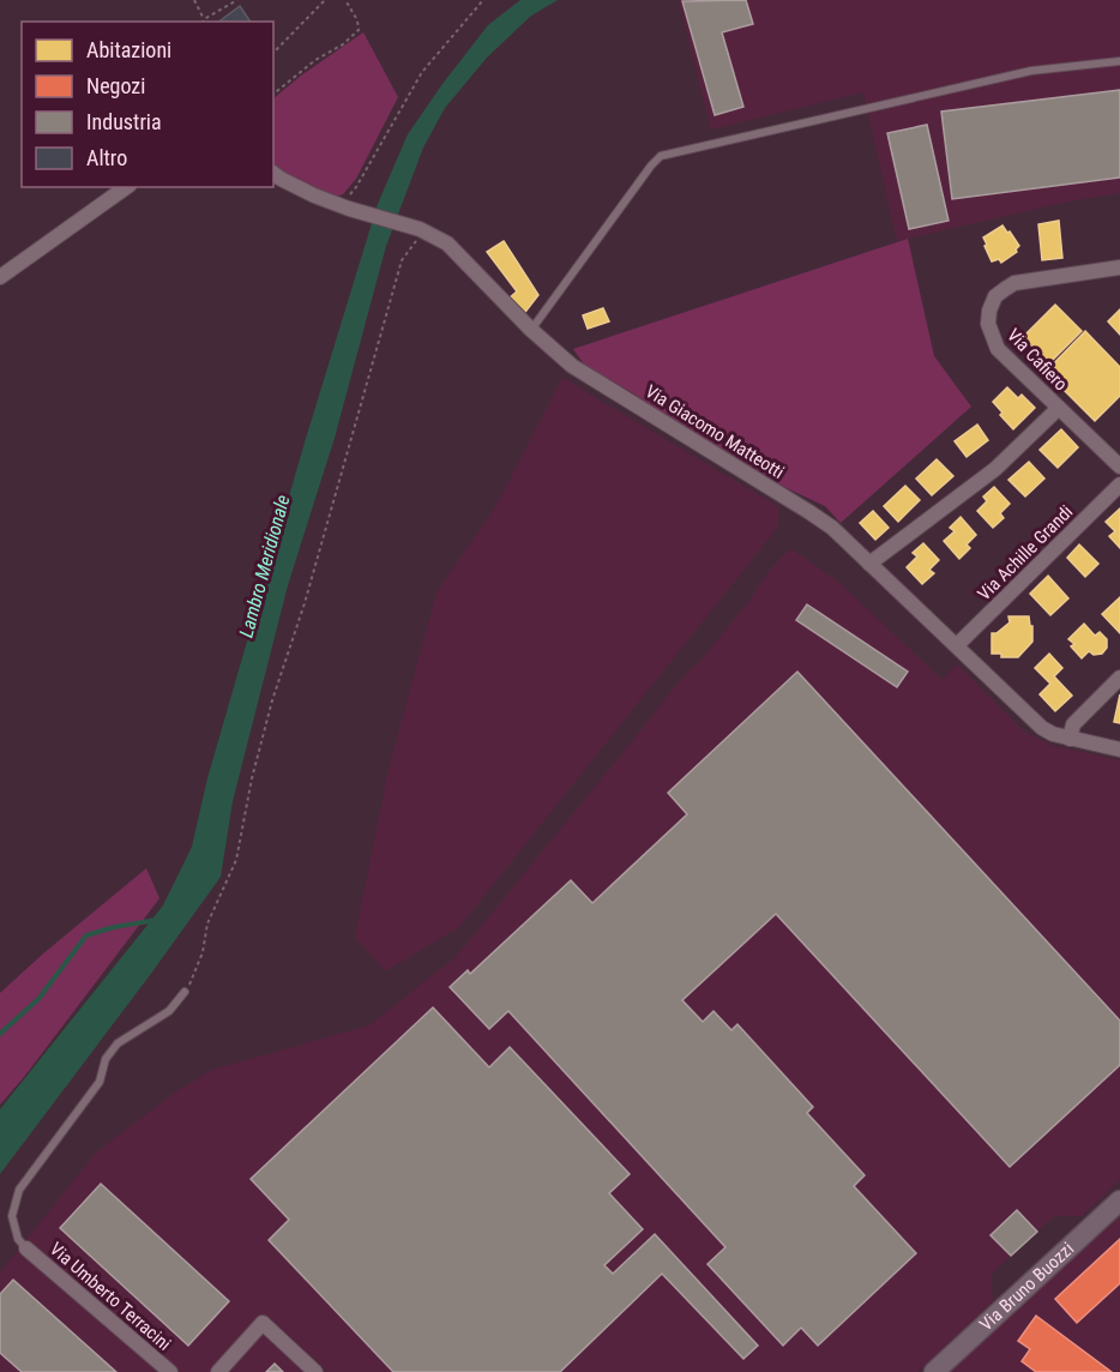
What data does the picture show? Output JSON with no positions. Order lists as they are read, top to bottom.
{
  "streets": {
    "main road": ["Via Bruno Buozzi"],
    "street": [
      "Via Cafiero",
      "Via Giacomo Matteotti",
      "Via Achille Grandi",
      "Via Umberto Terracini"
    ]
  },
  "crossings": [
    ["Via Giacomo Matteotti", "Via Achille Grandi"]
  ],
  "water": ["Lambro Meridionale"],
  "legend": [
    "Abitazioni",
    "Negozi",
    "Industria",
    "Altro"
  ]
}
